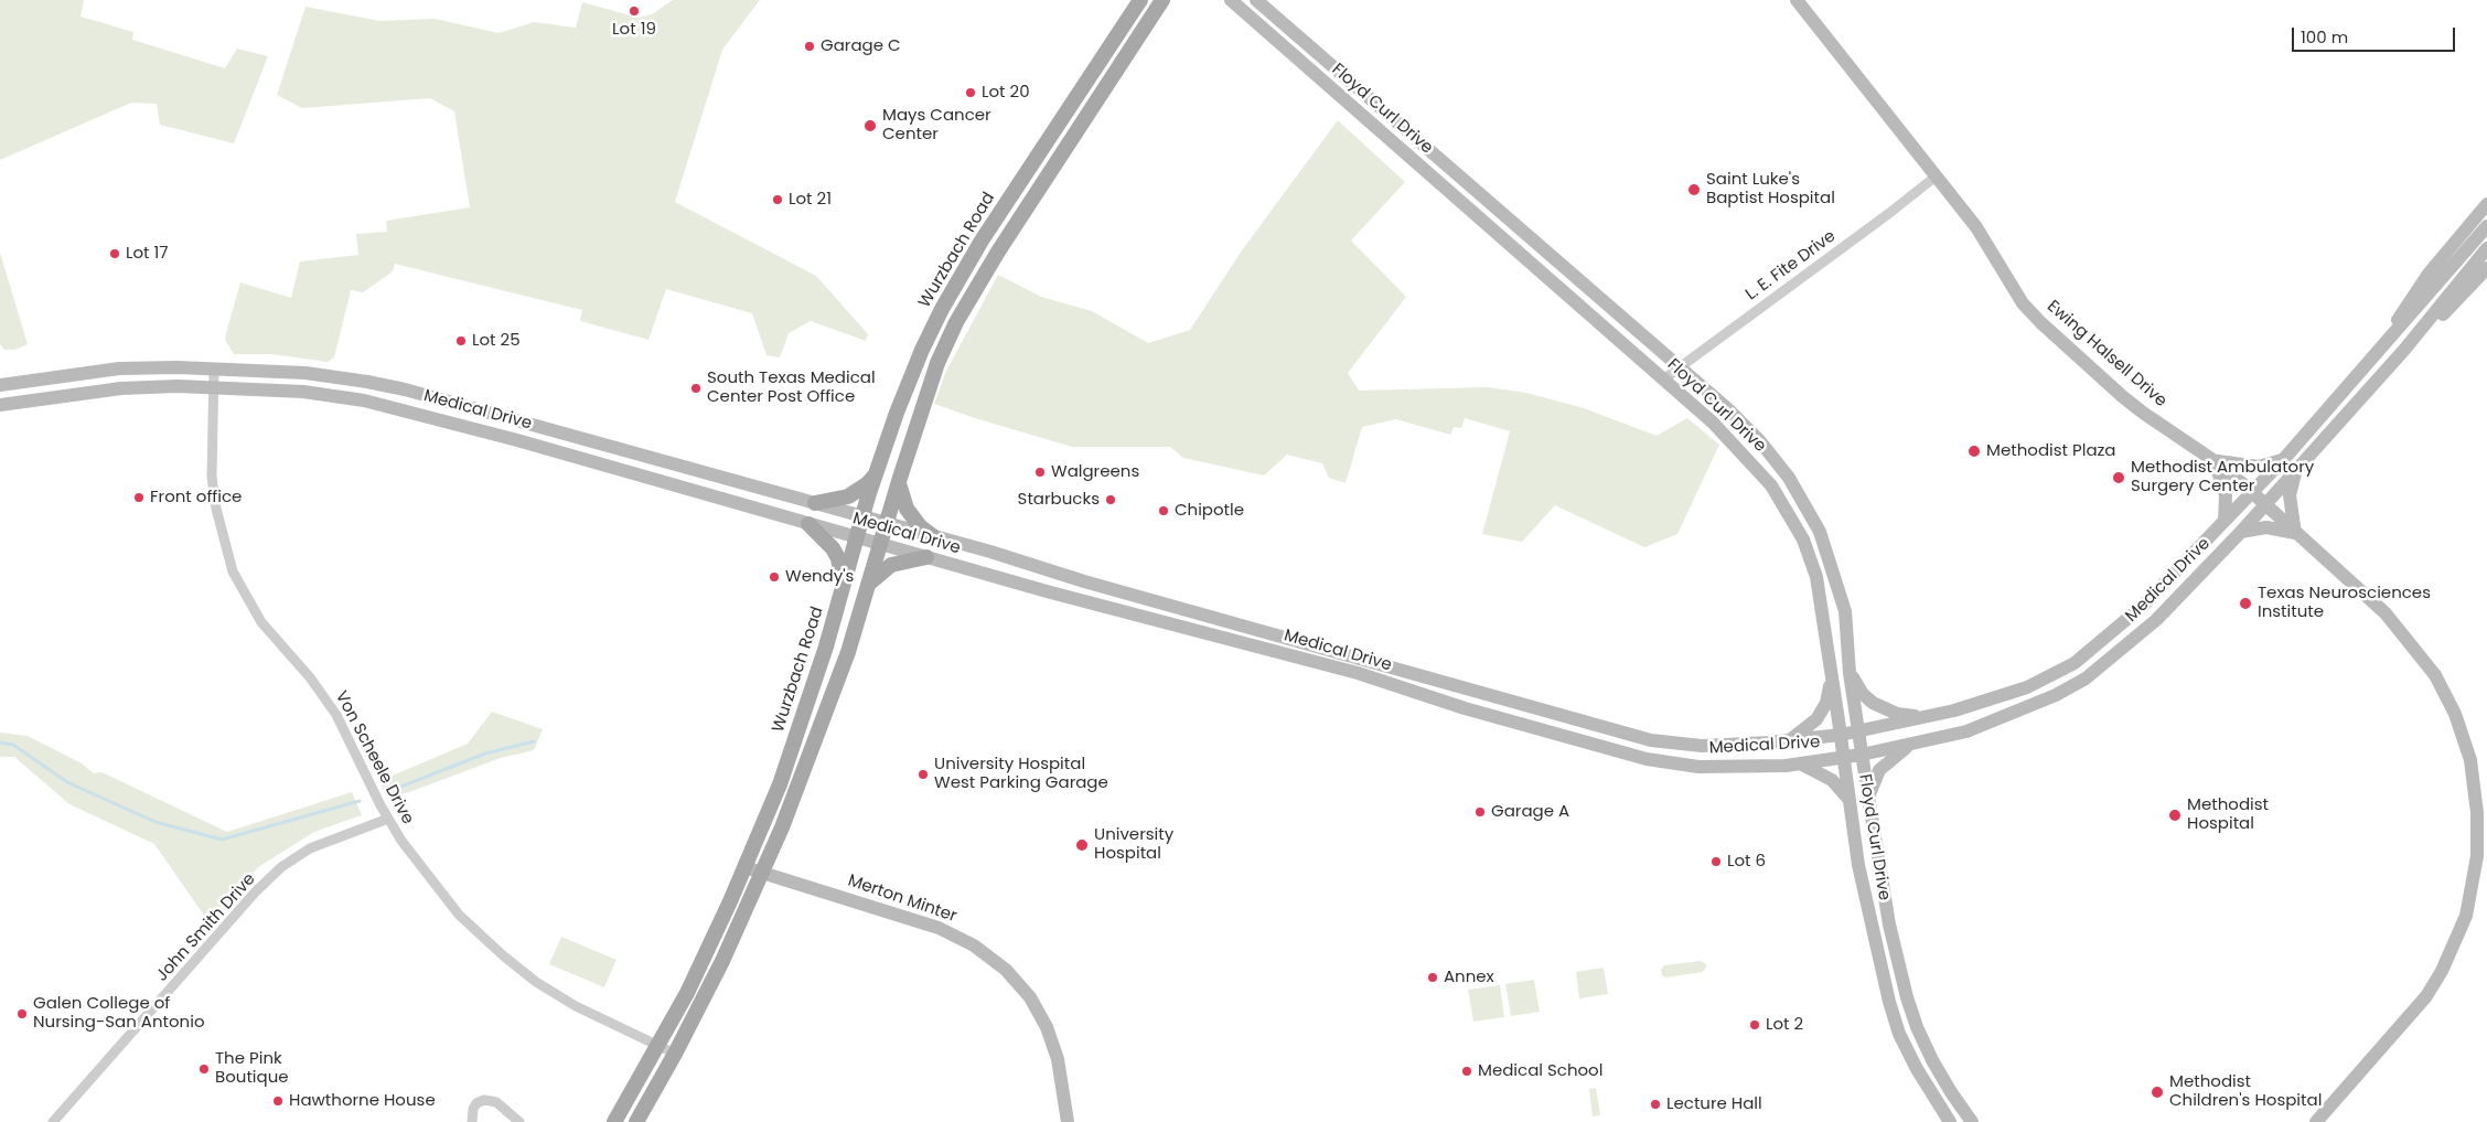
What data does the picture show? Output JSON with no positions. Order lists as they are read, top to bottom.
{
  "streets": {
    "main road": ["Wurzbach Road"],
    "street": [
      "Floyd Curl Drive",
      "L. E. Fite Drive",
      "Ewing Halsell Drive",
      "Medical Drive",
      "Von Scheele Drive",
      "Merton Minter",
      "John Smith Drive"
    ]
  },
  "crossings": [
    ["Floyd Curl Drive", "L. E. Fite Drive"],
    ["Floyd Curl Drive", "Medical Drive"],
    ["Wurzbach Road", "Medical Drive"],
    ["Wurzbach Road", "Von Scheele Drive"],
    ["Wurzbach Road", "Merton Minter"],
    ["L. E. Fite Drive", "Ewing Halsell Drive"],
    ["Ewing Halsell Drive", "Medical Drive"],
    ["Medical Drive", "Von Scheele Drive"],
    ["Von Scheele Drive", "John Smith Drive"]
  ],
  "places": [
    "Lot 19",
    "Garage C",
    "Lot 20",
    "Mays Cancer Center",
    "Saint Luke's Baptist Hospital",
    "Lot 21",
    "Lot 17",
    "Lot 25",
    "South Texas Medical Center Post Office",
    "Methodist Plaza",
    "Walgreens",
    "Methodist Ambulatory Surgery Center",
    "Front office",
    "Starbucks",
    "Chipotle",
    "Wendy's",
    "Texas Neurosciences Institute",
    "University Hospital West Parking Garage",
    "Garage A",
    "Methodist Hospital",
    "University Hospital",
    "Lot 6",
    "Annex",
    "Galen College of Nursing-San Antonio",
    "Lot 2",
    "The Pink Boutique",
    "Medical School",
    "Methodist Children's Hospital",
    "Hawthorne House",
    "Lecture Hall"
  ],
  "scale_bar": "100 m"
}
